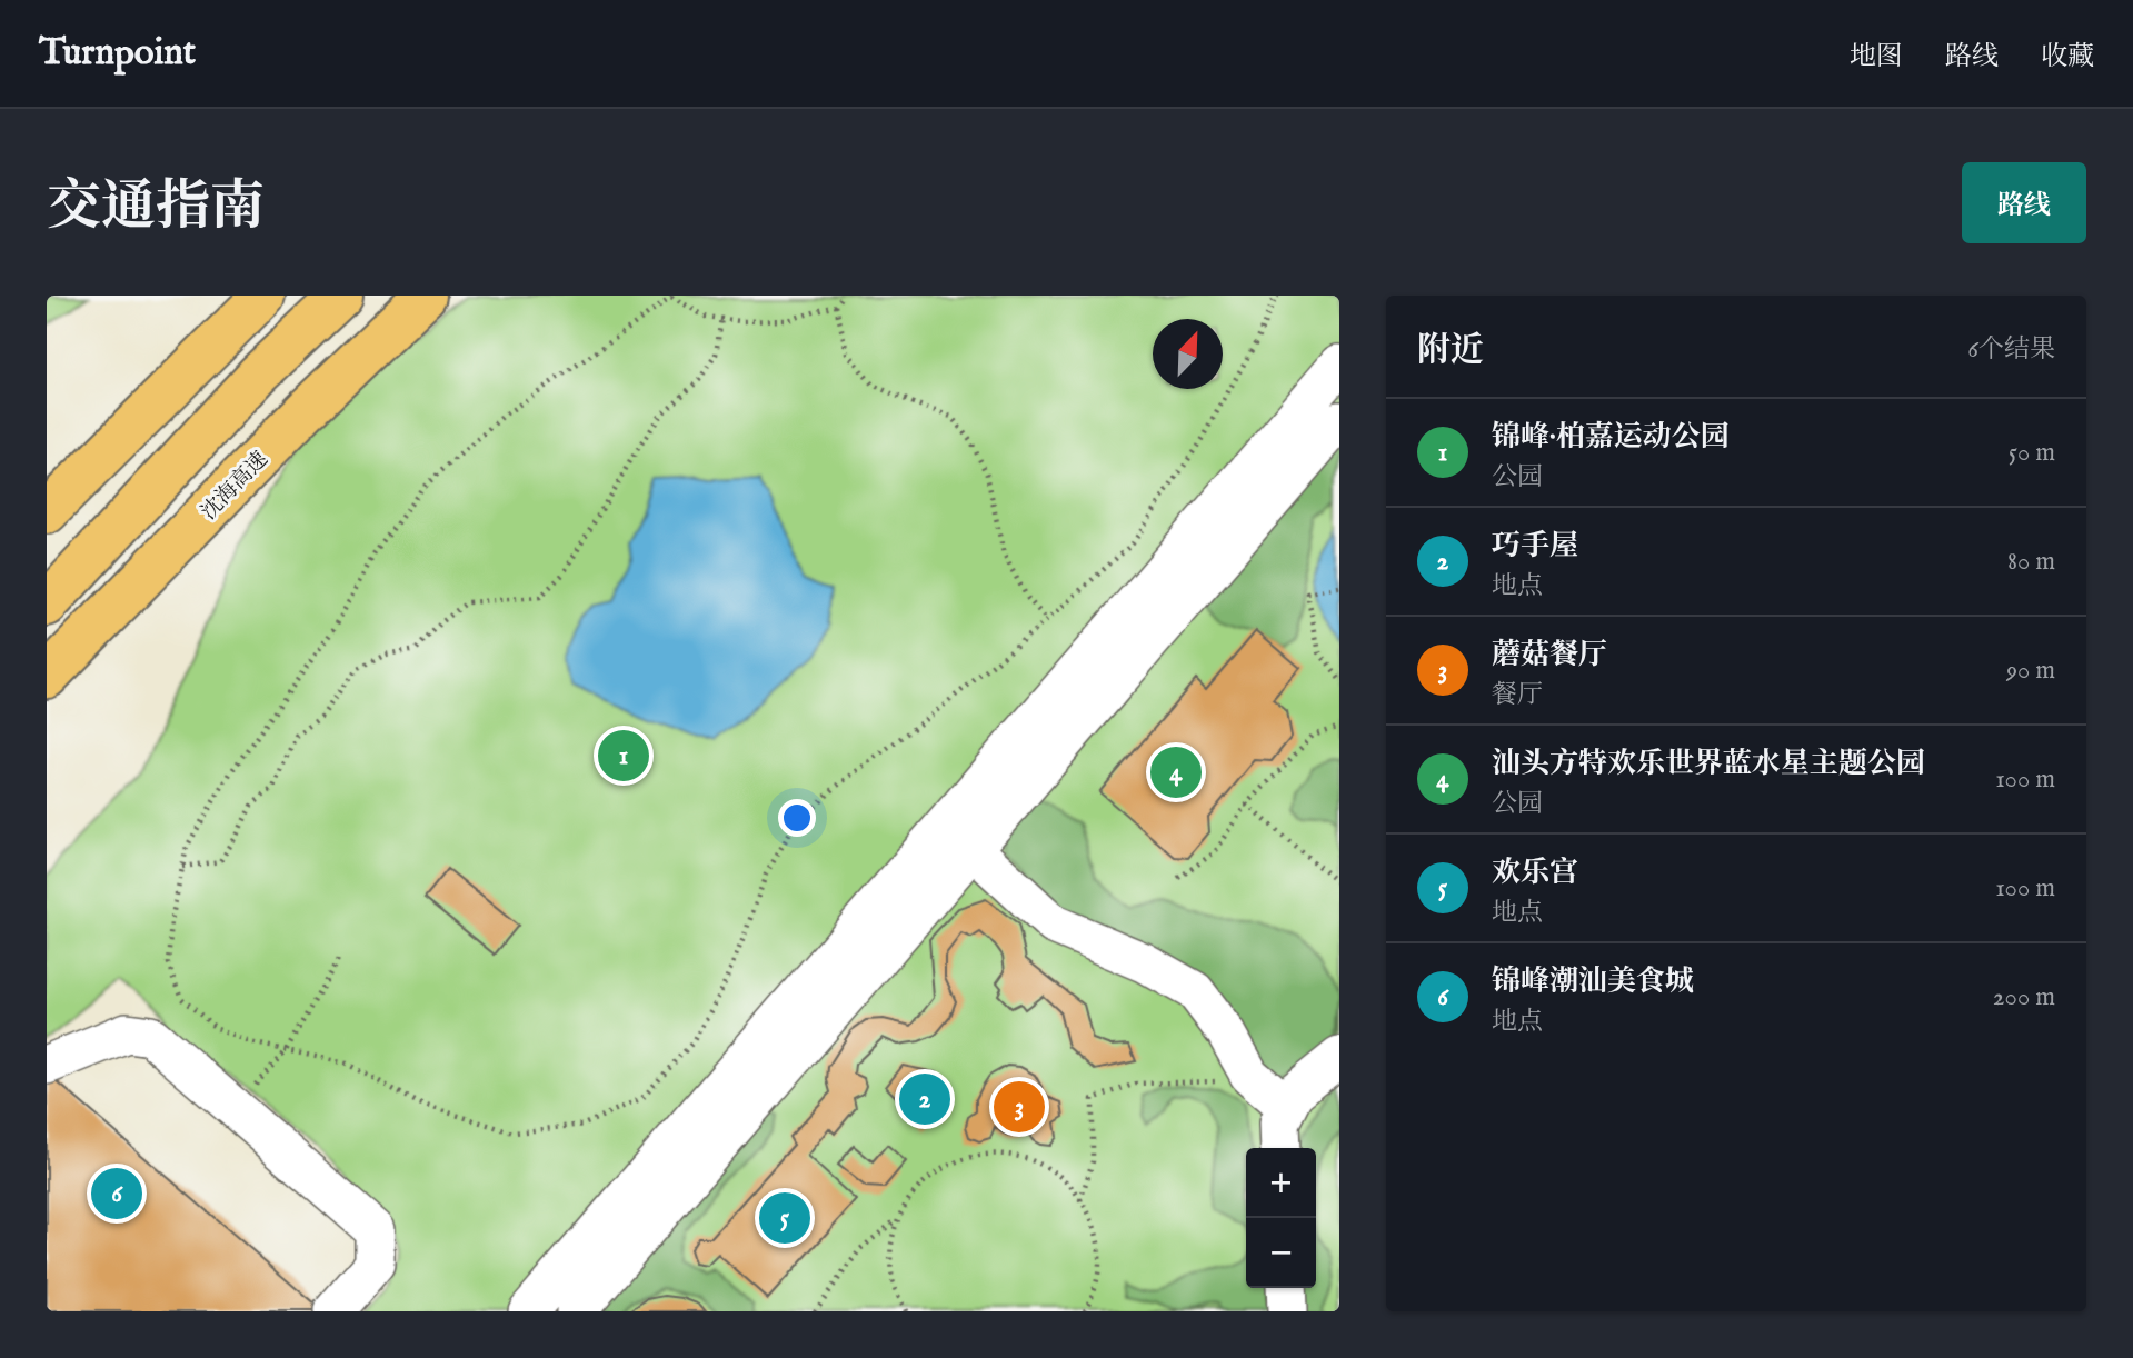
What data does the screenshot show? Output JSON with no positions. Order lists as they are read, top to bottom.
{
  "streets": {
    "highway": ["沈海高速"]
  },
  "north": "top right",
  "page": {
    "header": "Turnpoint",
    "nav": ["地图", "路线", "收藏"],
    "title": "交通指南",
    "buttons": "路线",
    "heading": ["附近", "6个结果"],
    "list": [
      {
        "mark": "1",
        "name": "锦峰·柏嘉运动公园",
        "note": "公园",
        "value": "50 m"
      },
      {
        "mark": "2",
        "name": "巧手屋",
        "note": "地点",
        "value": "80 m"
      },
      {
        "mark": "3",
        "name": "蘑菇餐厅",
        "note": "餐厅",
        "value": "90 m"
      },
      {
        "mark": "4",
        "name": "汕头方特欢乐世界蓝水星主题公园",
        "note": "公园",
        "value": "100 m"
      },
      {
        "mark": "5",
        "name": "欢乐宫",
        "note": "地点",
        "value": "100 m"
      },
      {
        "mark": "6",
        "name": "锦峰潮汕美食城",
        "note": "地点",
        "value": "200 m"
      }
    ],
    "pins": [
      "1",
      "4",
      "2",
      "3",
      "6",
      "5"
    ],
    "map_buttons": ["+", "−"]
  }
}
